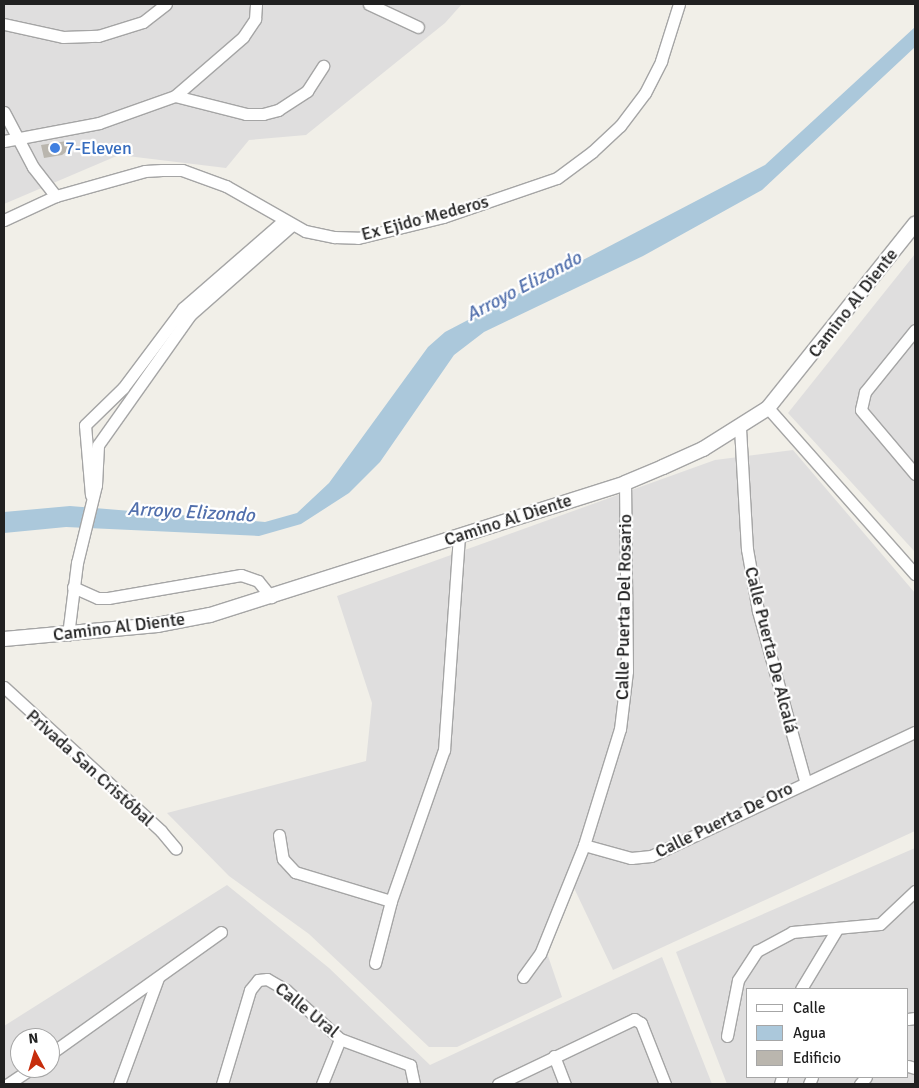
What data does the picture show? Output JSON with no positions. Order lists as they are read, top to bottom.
{
  "streets": {
    "street": [
      "Ex Ejido Mederos",
      "Camino Al Diente",
      "Calle Puerta Del Rosario",
      "Calle Puerta De Alcalá",
      "Privada San Cristóbal",
      "Calle Puerta De Oro",
      "Calle Ural"
    ]
  },
  "crossings": [
    ["Camino Al Diente", "Calle Puerta Del Rosario"],
    ["Camino Al Diente", "Calle Puerta De Alcalá"],
    ["Calle Puerta Del Rosario", "Calle Puerta De Oro"],
    ["Calle Puerta De Alcalá", "Calle Puerta De Oro"]
  ],
  "water": ["Arroyo Elizondo"],
  "places": ["7-Eleven"],
  "legend": ["Calle", "Agua", "Edificio"],
  "north": "top"
}
